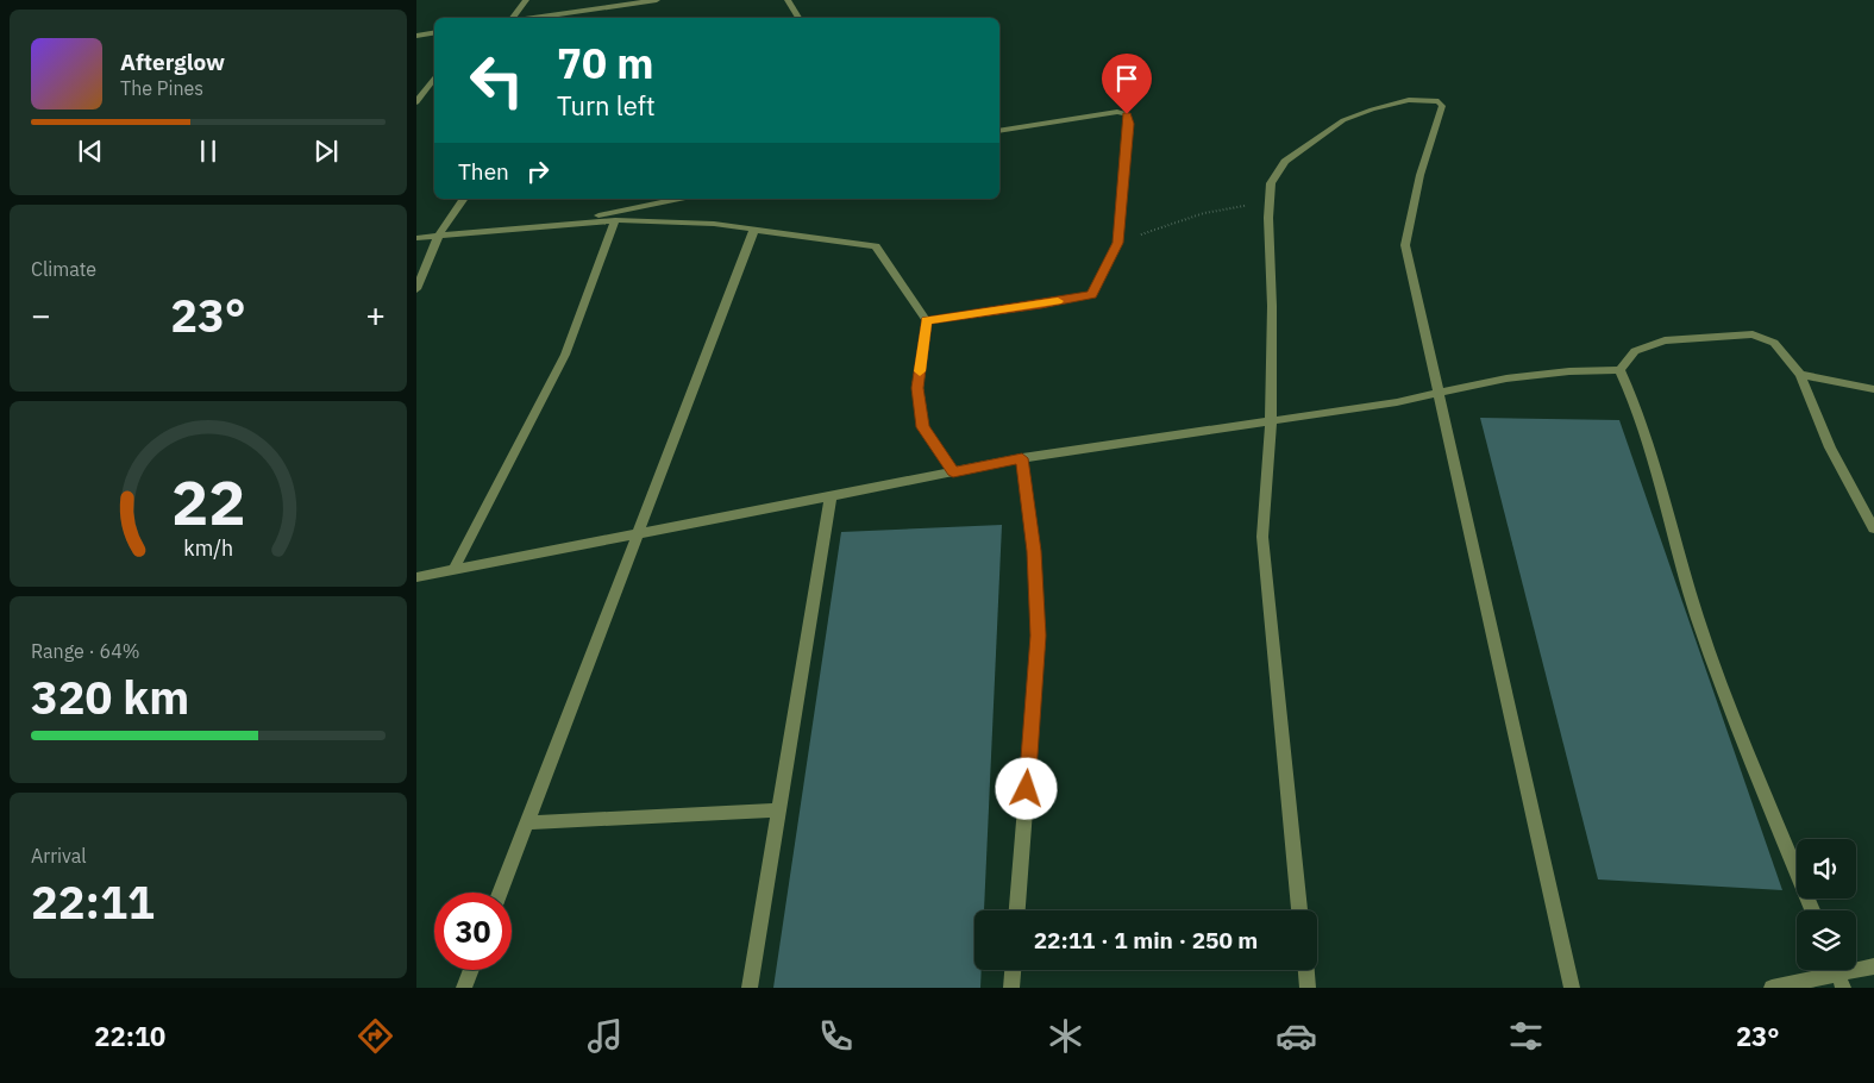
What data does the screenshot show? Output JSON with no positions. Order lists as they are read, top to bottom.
{
  "page": {
    "turn": ["70 m", "Turn left"],
    "song": ["Afterglow", "The Pines"],
    "then": "Then",
    "tile": [
      "Climate",
      ["Range · 64%", "320 km"],
      ["Arrival", "22:11"]
    ],
    "heat": ["−", "23°", "+"],
    "limit": "30",
    "trip": "22:11 · 1 min · 250 m",
    "tabs": ["22:10", "23°"],
    "gauge": ["22", "km/h"]
  }
}
